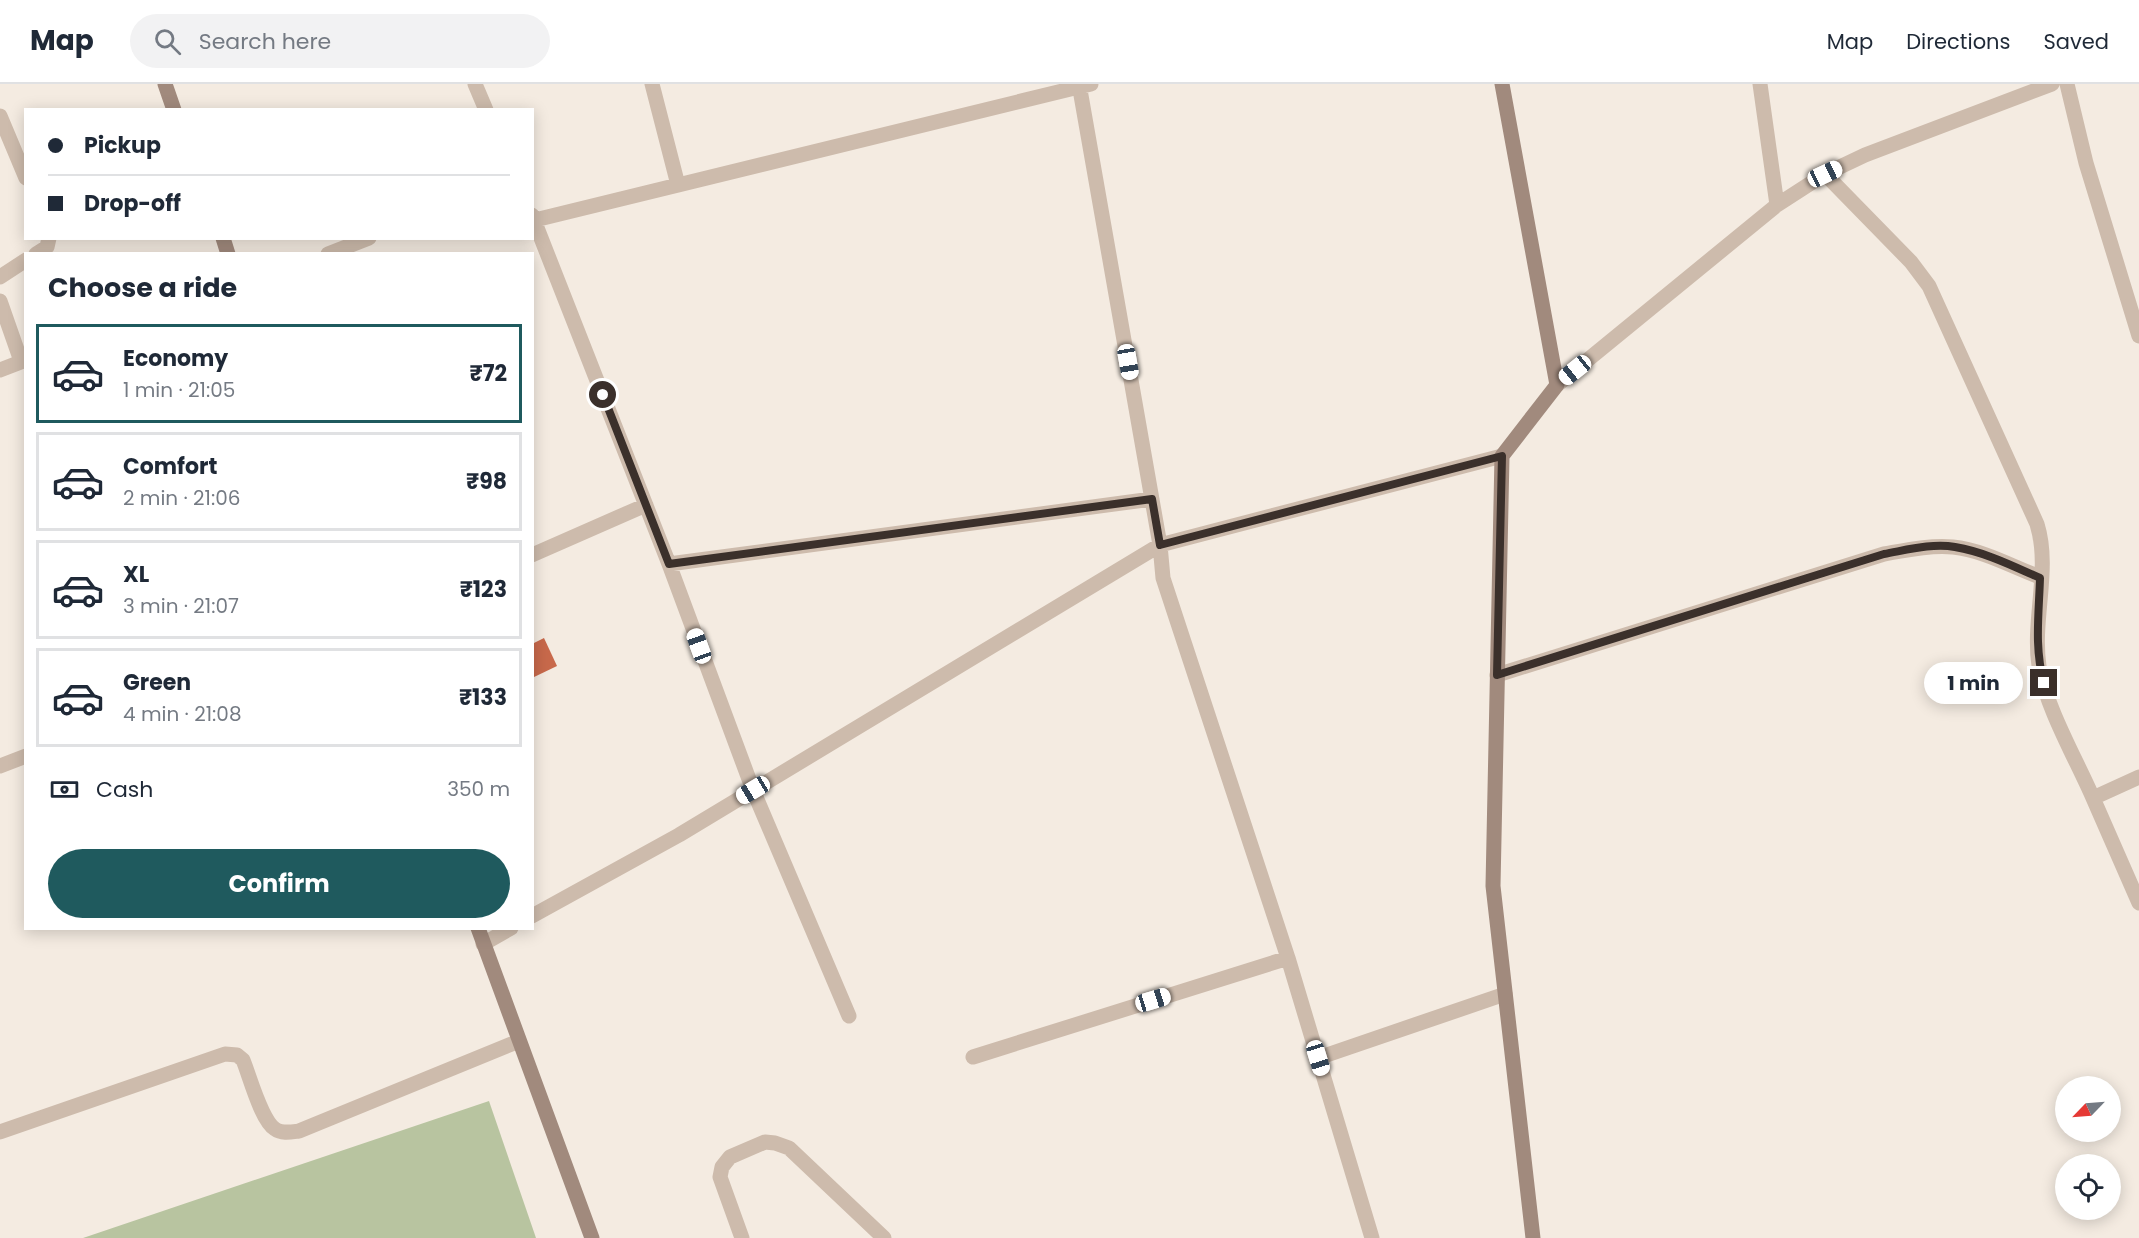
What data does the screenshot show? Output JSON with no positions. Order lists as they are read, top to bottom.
{
  "north": "bottom left",
  "page": {
    "header": "Map",
    "search": "Search here",
    "nav": ["Map", "Directions", "Saved"],
    "banner": ["Pickup", "Drop-off"],
    "heading": "Choose a ride",
    "list": [
      {
        "name": "Economy",
        "note": "1 min · 21:05",
        "value": "₹72"
      },
      {
        "name": "Comfort",
        "note": "2 min · 21:06",
        "value": "₹98"
      },
      {
        "name": "XL",
        "note": "3 min · 21:07",
        "value": "₹123"
      },
      {
        "name": "Green",
        "note": "4 min · 21:08",
        "value": "₹133"
      }
    ],
    "bubble": "1 min",
    "pay": ["Cash", "350 m"],
    "buttons": "Confirm"
  }
}
